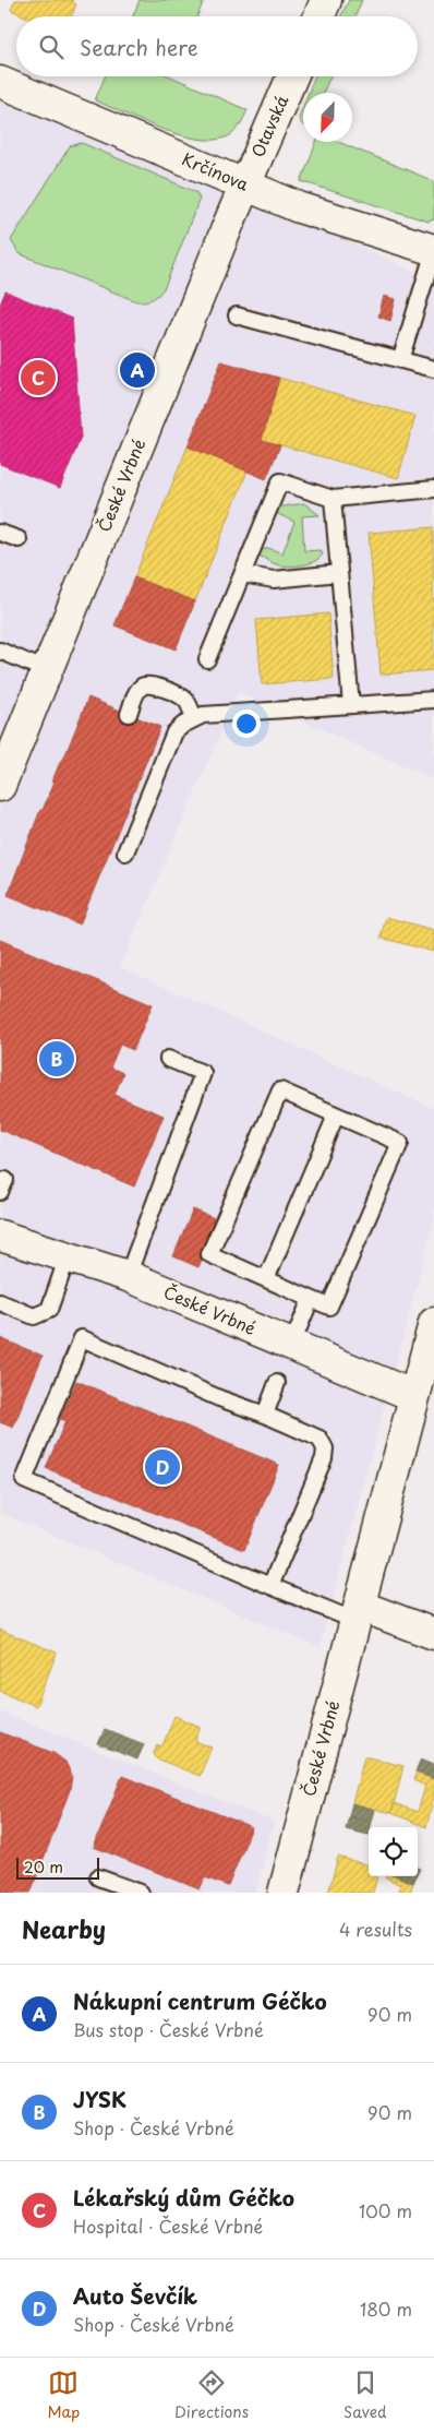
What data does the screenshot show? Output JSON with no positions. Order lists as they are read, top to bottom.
{
  "streets": {
    "street": ["Otavská", "Krčínova", "České Vrbné"]
  },
  "crossings": [
    ["Otavská", "Krčínova"],
    ["Otavská", "České Vrbné"],
    ["Krčínova", "České Vrbné"]
  ],
  "scale_bar": "20 m",
  "north": "bottom left",
  "page": {
    "search": "Search here",
    "pins": [
      "A",
      "C",
      "B",
      "D"
    ],
    "scale": "20 m",
    "heading": ["Nearby", "4 results"],
    "list": [
      {
        "mark": "A",
        "name": "Nákupní centrum Géčko",
        "note": "Bus stop · České Vrbné",
        "value": "90 m"
      },
      {
        "mark": "B",
        "name": "JYSK",
        "note": "Shop · České Vrbné",
        "value": "90 m"
      },
      {
        "mark": "C",
        "name": "Lékařský dům Géčko",
        "note": "Hospital · České Vrbné",
        "value": "100 m"
      },
      {
        "mark": "D",
        "name": "Auto Ševčík",
        "note": "Shop · České Vrbné",
        "value": "180 m"
      }
    ],
    "nav": ["Map", "Directions", "Saved"]
  }
}
